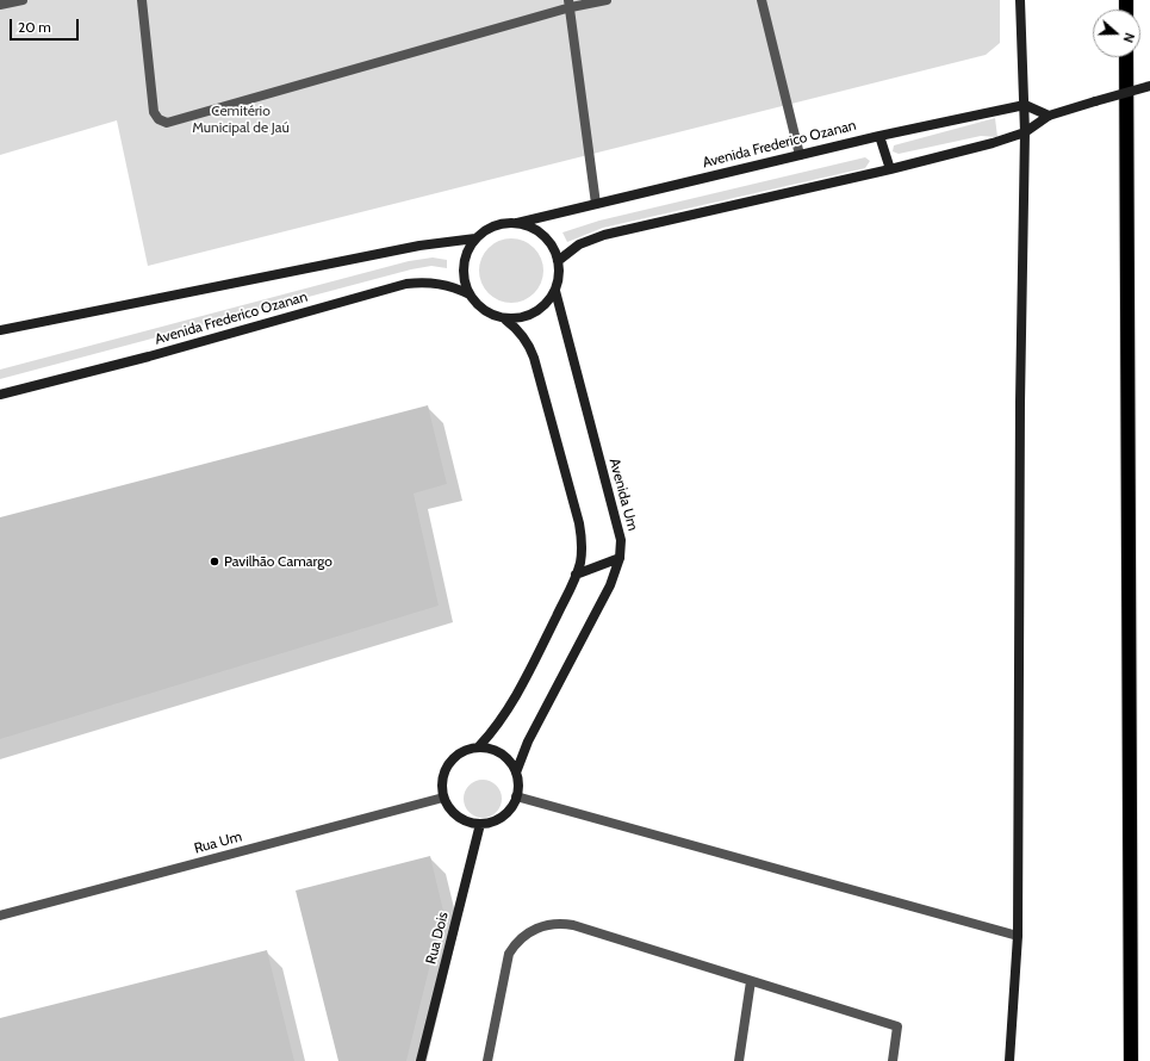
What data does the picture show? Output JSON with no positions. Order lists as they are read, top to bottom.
{
  "streets": {
    "main road": ["Avenida Frederico Ozanan", "Avenida Um", "Rua Dois"],
    "street": ["Rua Um"]
  },
  "crossings": [
    ["Avenida Frederico Ozanan", "Avenida Um"],
    ["Avenida Um", "Rua Um"],
    ["Avenida Um", "Rua Dois"],
    ["Rua Um", "Rua Dois"]
  ],
  "parks": ["Cemitério Municipal de Jaú"],
  "places": ["Pavilhão Camargo"],
  "scale_bar": "20 m",
  "north": "right"
}
